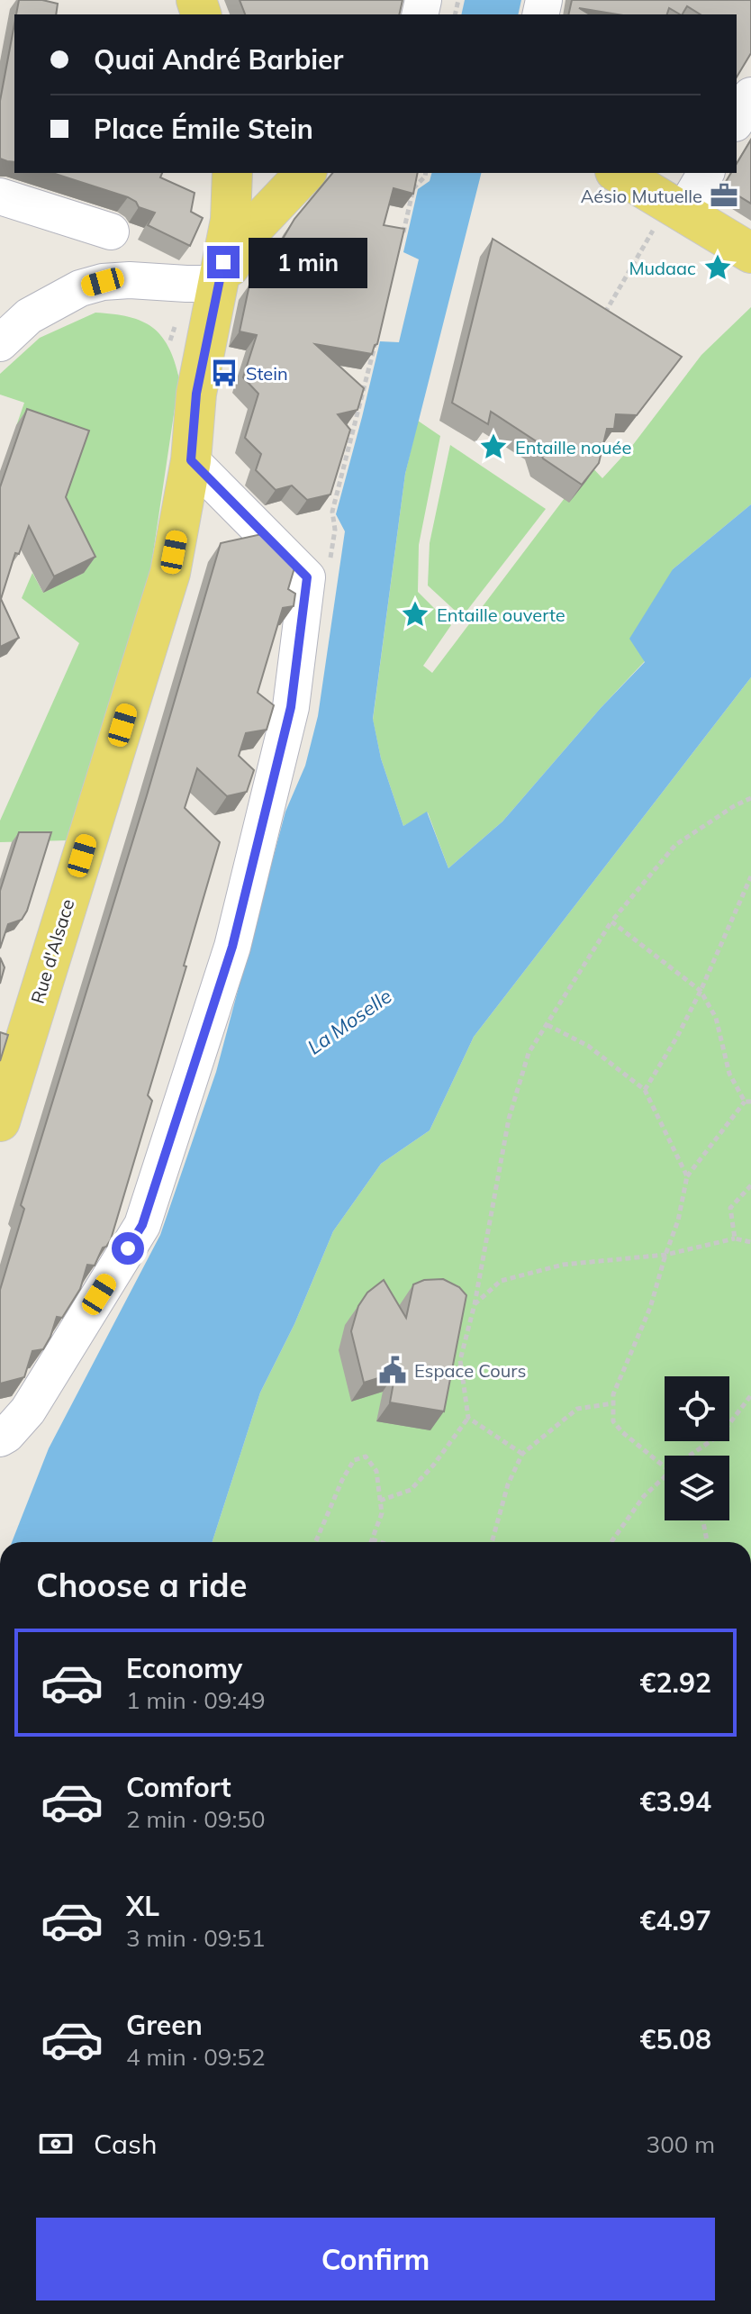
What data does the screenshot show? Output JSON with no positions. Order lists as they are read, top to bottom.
{
  "streets": {
    "main road": ["Rue d'Alsace"]
  },
  "water": ["La Moselle"],
  "places": {
    "office": ["Aésio Mutuelle"],
    "place": ["Mudaac", "Entaille nouée", "Entaille ouverte"],
    "bus stop": ["Stein"],
    "public building": ["Espace Cours"]
  },
  "page": {
    "banner": ["Quai André Barbier", "Place Émile Stein"],
    "bubble": "1 min",
    "heading": "Choose a ride",
    "list": [
      {
        "name": "Economy",
        "note": "1 min · 09:49",
        "value": "€2.92"
      },
      {
        "name": "Comfort",
        "note": "2 min · 09:50",
        "value": "€3.94"
      },
      {
        "name": "XL",
        "note": "3 min · 09:51",
        "value": "€4.97"
      },
      {
        "name": "Green",
        "note": "4 min · 09:52",
        "value": "€5.08"
      }
    ],
    "pay": ["Cash", "300 m"],
    "buttons": "Confirm"
  }
}
